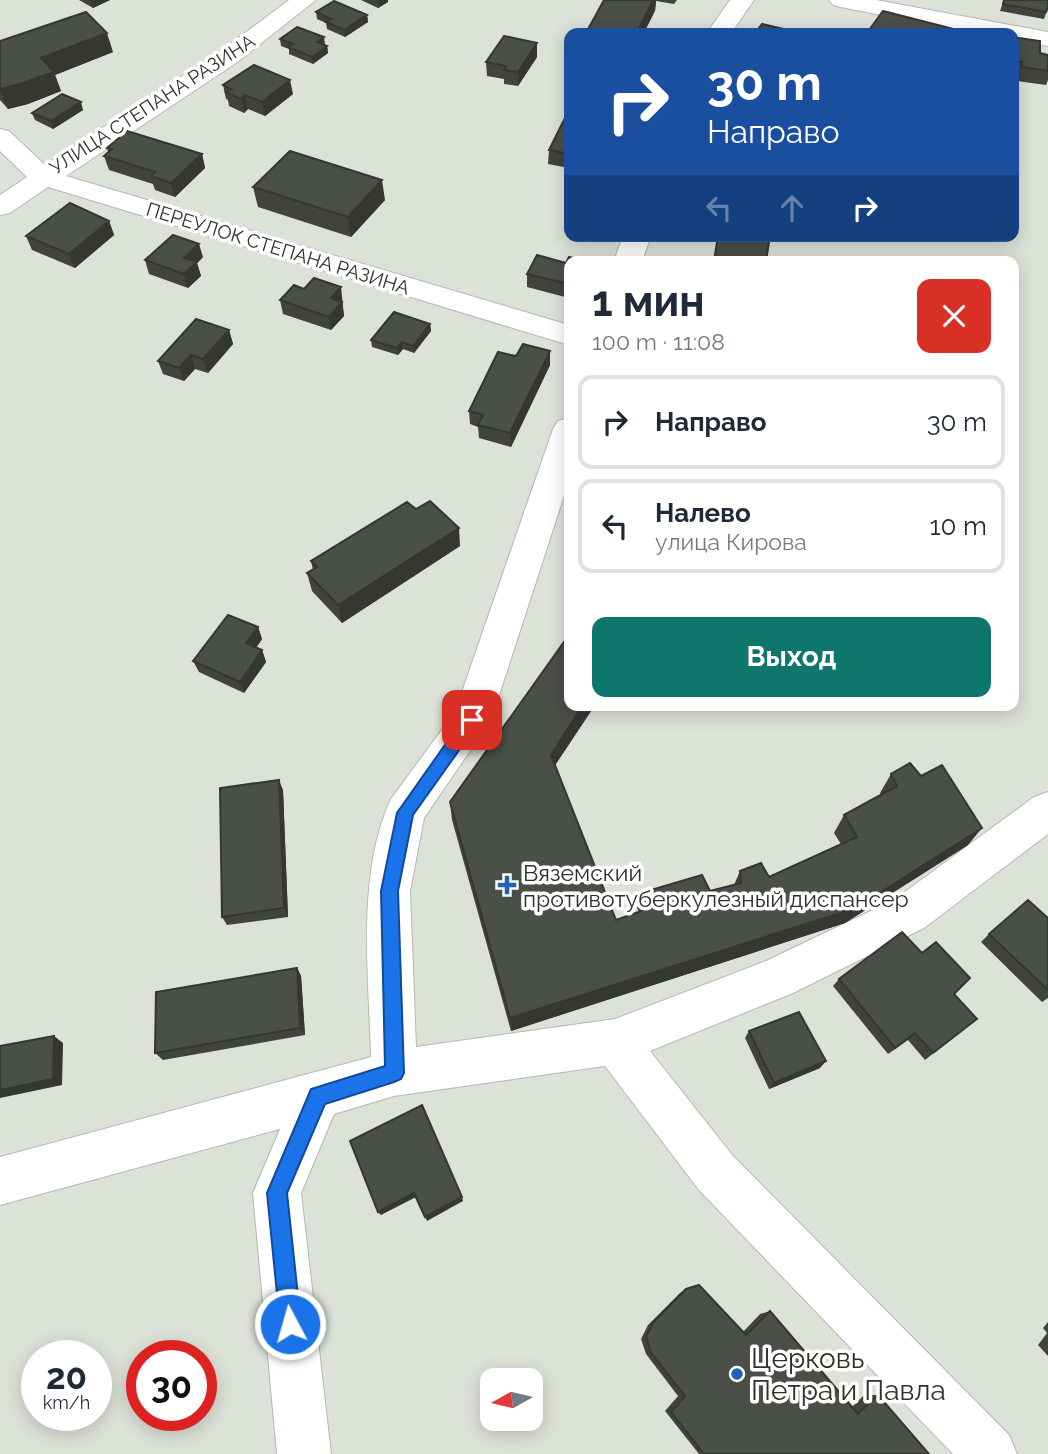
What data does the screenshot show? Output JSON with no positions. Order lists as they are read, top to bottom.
{
  "streets": {
    "street": ["УЛИЦА СТЕПАНА РАЗИНА", "ПЕРЕУЛОК СТЕПАНА РАЗИНА"]
  },
  "crossings": [
    ["УЛИЦА СТЕПАНА РАЗИНА", "ПЕРЕУЛОК СТЕПАНА РАЗИНА"]
  ],
  "places": {
    "health": ["Вяземский противотуберкулезный диспансер"],
    "other": ["Церковь Петра и Павла"]
  },
  "north": "left",
  "page": {
    "turn": ["30 m", "Направо"],
    "heading": ["1 мин", "100 m · 11:08"],
    "list": [
      {
        "name": "Направо",
        "value": "30 m"
      },
      {
        "name": "Налево",
        "note": "улица Кирова",
        "value": "10 m"
      }
    ],
    "buttons": "Выход",
    "speed": "20 km/h",
    "limit": "30"
  }
}
